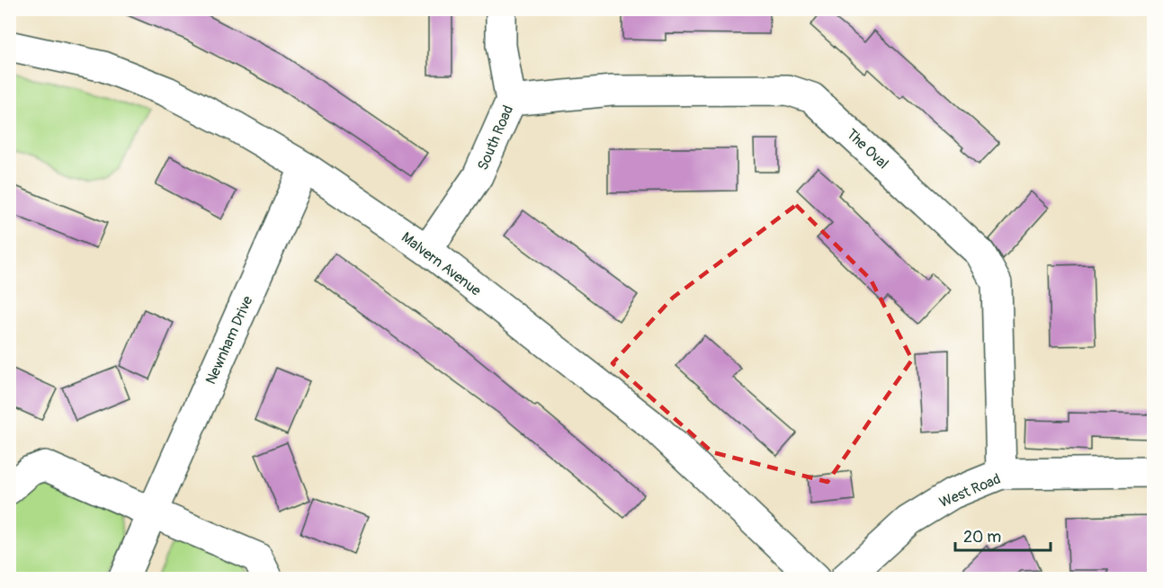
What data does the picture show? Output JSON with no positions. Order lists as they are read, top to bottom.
{
  "streets": {
    "street": [
      "South Road",
      "The Oval",
      "Malvern Avenue",
      "Newnham Drive",
      "West Road"
    ]
  },
  "crossings": [
    ["South Road", "The Oval"],
    ["South Road", "Malvern Avenue"],
    ["The Oval", "West Road"],
    ["Malvern Avenue", "Newnham Drive"]
  ],
  "scale_bar": "20 m"
}
